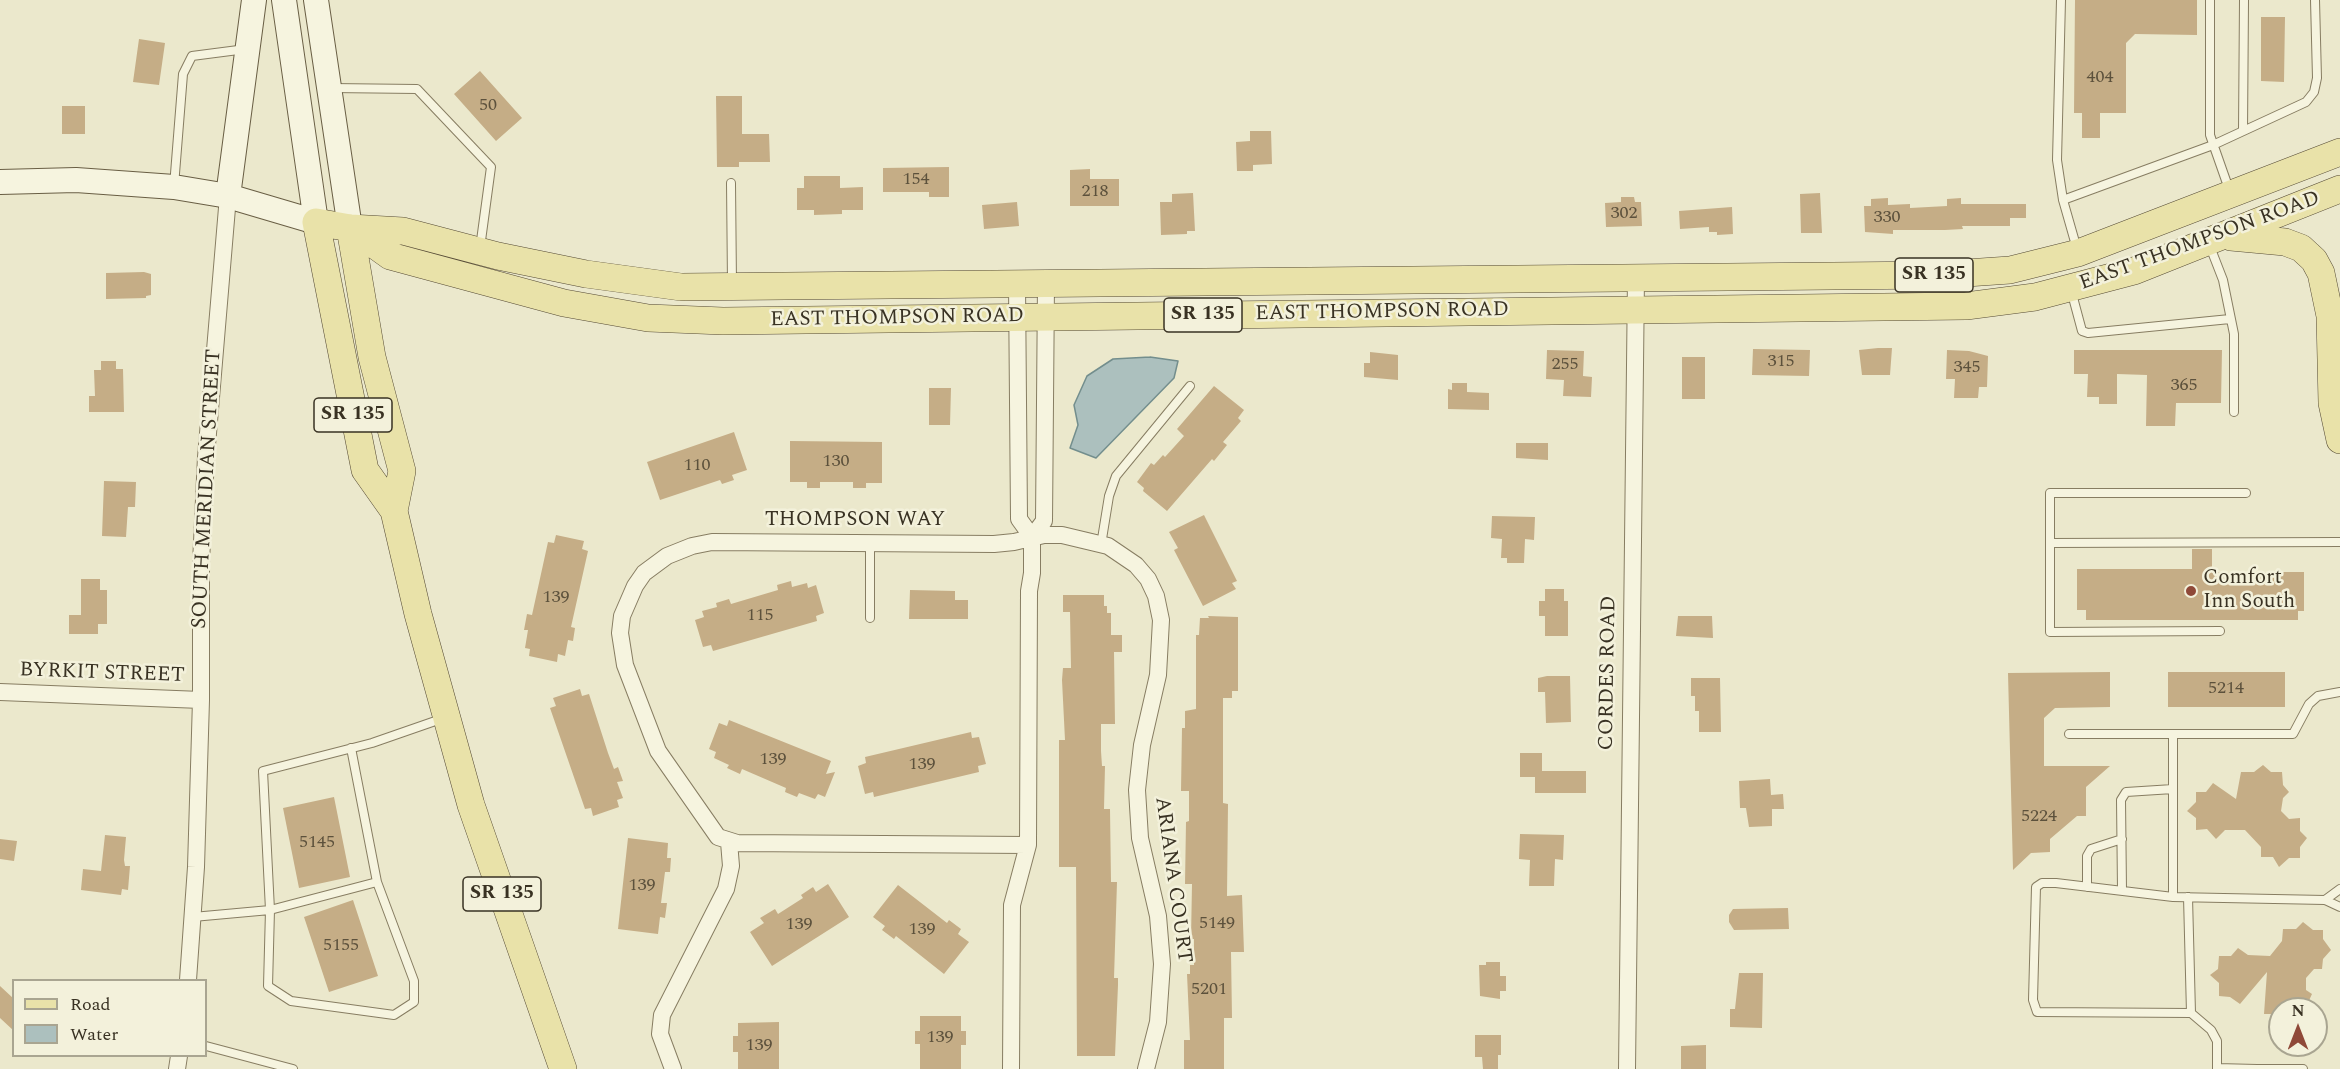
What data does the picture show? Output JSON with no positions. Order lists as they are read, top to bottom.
{
  "streets": {
    "main road": ["EAST THOMPSON ROAD", "SR 135", "SOUTH MERIDIAN STREET"],
    "street": [
      "THOMPSON WAY",
      "CORDES ROAD",
      "BYRKIT STREET",
      "ARIANA COURT"
    ]
  },
  "crossings": [
    ["EAST THOMPSON ROAD", "SR 135"],
    ["EAST THOMPSON ROAD", "SOUTH MERIDIAN STREET"],
    ["EAST THOMPSON ROAD", "CORDES ROAD"],
    ["SOUTH MERIDIAN STREET", "BYRKIT STREET"],
    ["THOMPSON WAY", "ARIANA COURT"]
  ],
  "places": ["Comfort Inn South"],
  "house_numbers": [
    "404",
    "50",
    "154",
    "218",
    "302",
    "330",
    "315",
    "255",
    "345",
    "365",
    "130",
    "110",
    "139",
    "115",
    "5214",
    "139",
    "139",
    "5224",
    "5145",
    "139",
    "5149",
    "139",
    "139",
    "5155",
    "5201",
    "139",
    "139"
  ],
  "legend": ["Road", "Water"],
  "north": "top"
}
